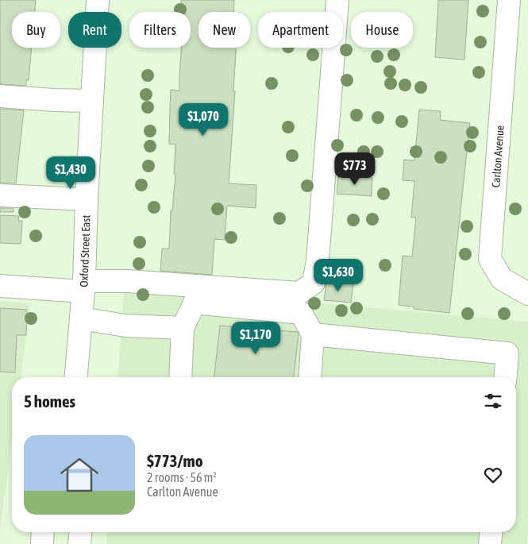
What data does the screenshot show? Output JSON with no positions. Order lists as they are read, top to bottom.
{
  "streets": {
    "main road": ["Carlton Avenue", "Oxford Street East"]
  },
  "page": {
    "chip": [
      "Buy",
      "Rent",
      "Filters",
      "New",
      "Apartment",
      "House"
    ],
    "price": [
      "$1,070",
      "$773",
      "$1,430",
      "$1,630",
      "$1,170"
    ],
    "heading": "5 homes",
    "list": [
      {
        "name": "$773/mo",
        "note": "2 rooms · 56 m² · Carlton Avenue"
      }
    ]
  }
}
